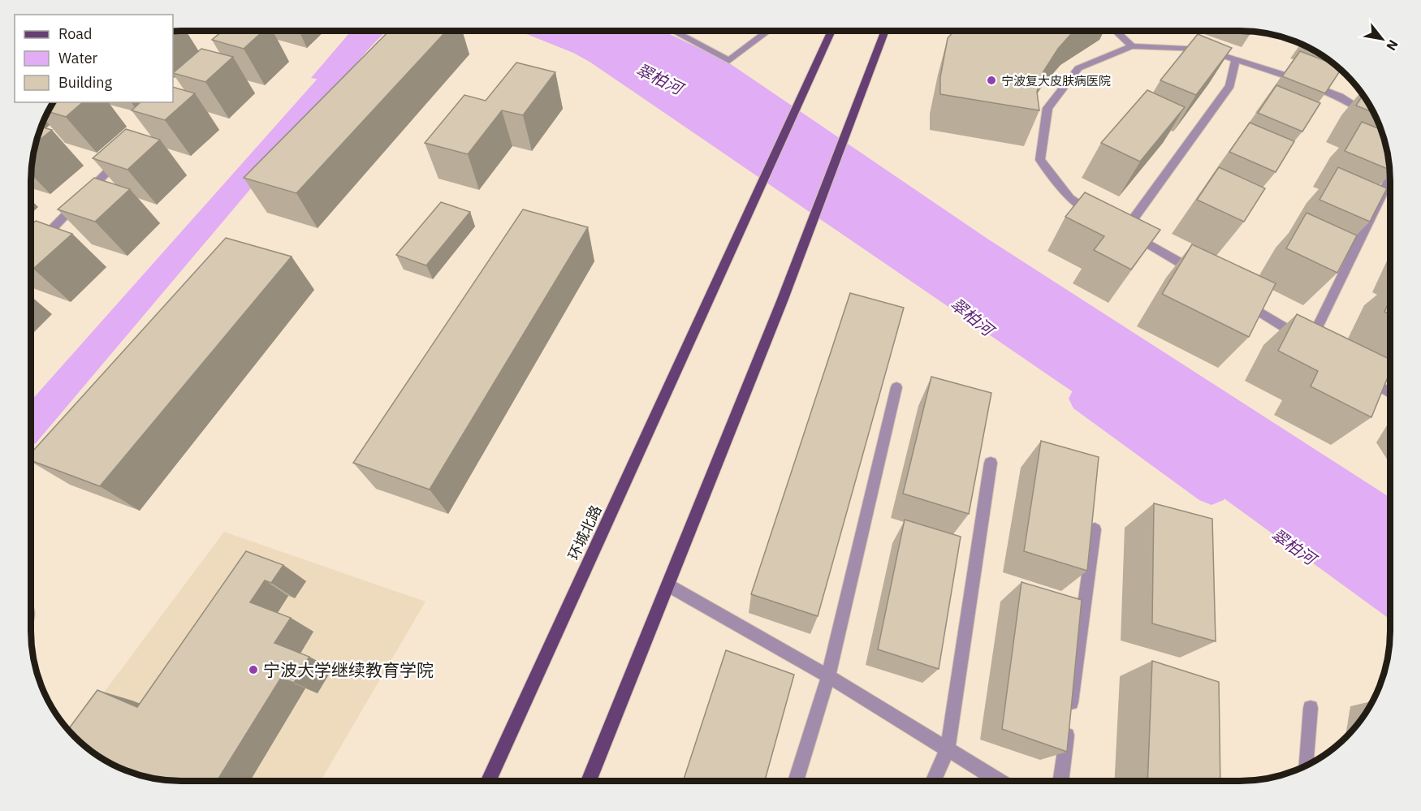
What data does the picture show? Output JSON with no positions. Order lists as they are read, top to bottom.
{
  "streets": {
    "main road": ["环城北路"]
  },
  "water": ["翠柏河"],
  "places": ["宁波复大皮肤病医院", "宁波大学继续教育学院"],
  "legend": ["Road", "Water", "Building"],
  "north": "bottom right"
}
